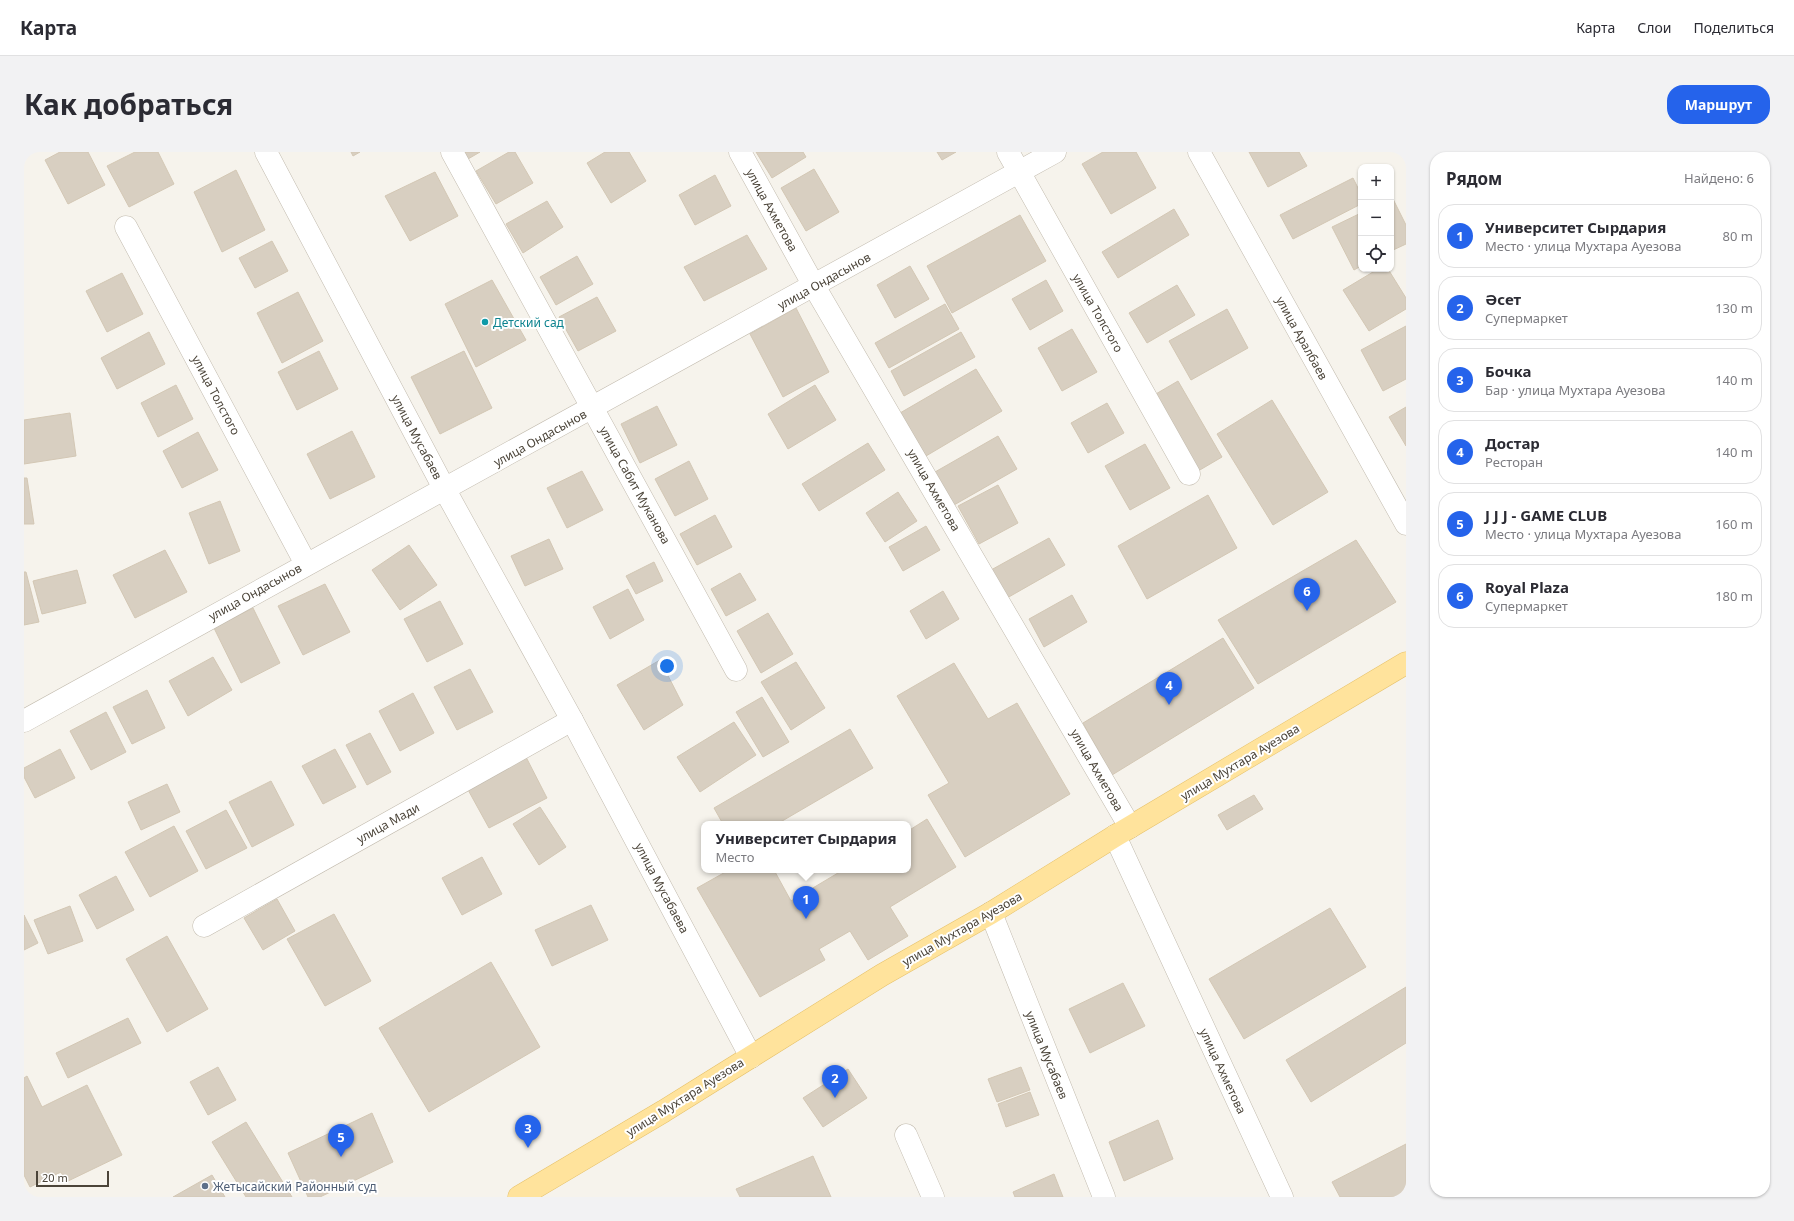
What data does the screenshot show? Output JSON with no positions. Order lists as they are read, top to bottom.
{
  "streets": {
    "main road": ["улица Мухтара Ауезова"],
    "street": [
      "улица Ахметова",
      "улица Ондасынов",
      "улица Толстого",
      "улица Аралбаев",
      "улица Мусабаев",
      "улица Сабит Муканова",
      "улица Мади",
      "улица Мусабаева"
    ]
  },
  "crossings": [
    ["улица Ахметова", "улица Ондасынов"],
    ["улица Ахметова", "улица Мухтара Ауезова"],
    ["улица Ондасынов", "улица Толстого"],
    ["улица Ондасынов", "улица Мусабаев"],
    ["улица Ондасынов", "улица Сабит Муканова"],
    ["улица Мусабаев", "улица Мухтара Ауезова"],
    ["улица Мусабаев", "улица Мади"],
    ["улица Мусабаев", "улица Мусабаева"],
    ["улица Мухтара Ауезова", "улица Мусабаева"],
    ["улица Мади", "улица Мусабаева"]
  ],
  "places": ["Детский сад", "Жетысайский Районный суд"],
  "scale_bar": "20 m",
  "page": {
    "header": "Карта",
    "nav": ["Карта", "Слои", "Поделиться"],
    "title": "Как добраться",
    "buttons": "Маршрут",
    "heading": ["Рядом", "Найдено: 6"],
    "map_buttons": ["+", "−"],
    "list": [
      {
        "mark": "1",
        "name": "Университет Сырдария",
        "note": "Место · улица Мухтара Ауезова",
        "value": "80 m"
      },
      {
        "mark": "2",
        "name": "Әсет",
        "note": "Супермаркет",
        "value": "130 m"
      },
      {
        "mark": "3",
        "name": "Бочка",
        "note": "Бар · улица Мухтара Ауезова",
        "value": "140 m"
      },
      {
        "mark": "4",
        "name": "Достар",
        "note": "Ресторан",
        "value": "140 m"
      },
      {
        "mark": "5",
        "name": "J J J - GAME CLUB",
        "note": "Место · улица Мухтара Ауезова",
        "value": "160 m"
      },
      {
        "mark": "6",
        "name": "Royal Plaza",
        "note": "Супермаркет",
        "value": "180 m"
      }
    ],
    "pins": [
      "6",
      "4",
      "1",
      "2",
      "3",
      "5"
    ],
    "popup": ["Университет Сырдария", "Место"],
    "scale": "20 m"
  }
}
